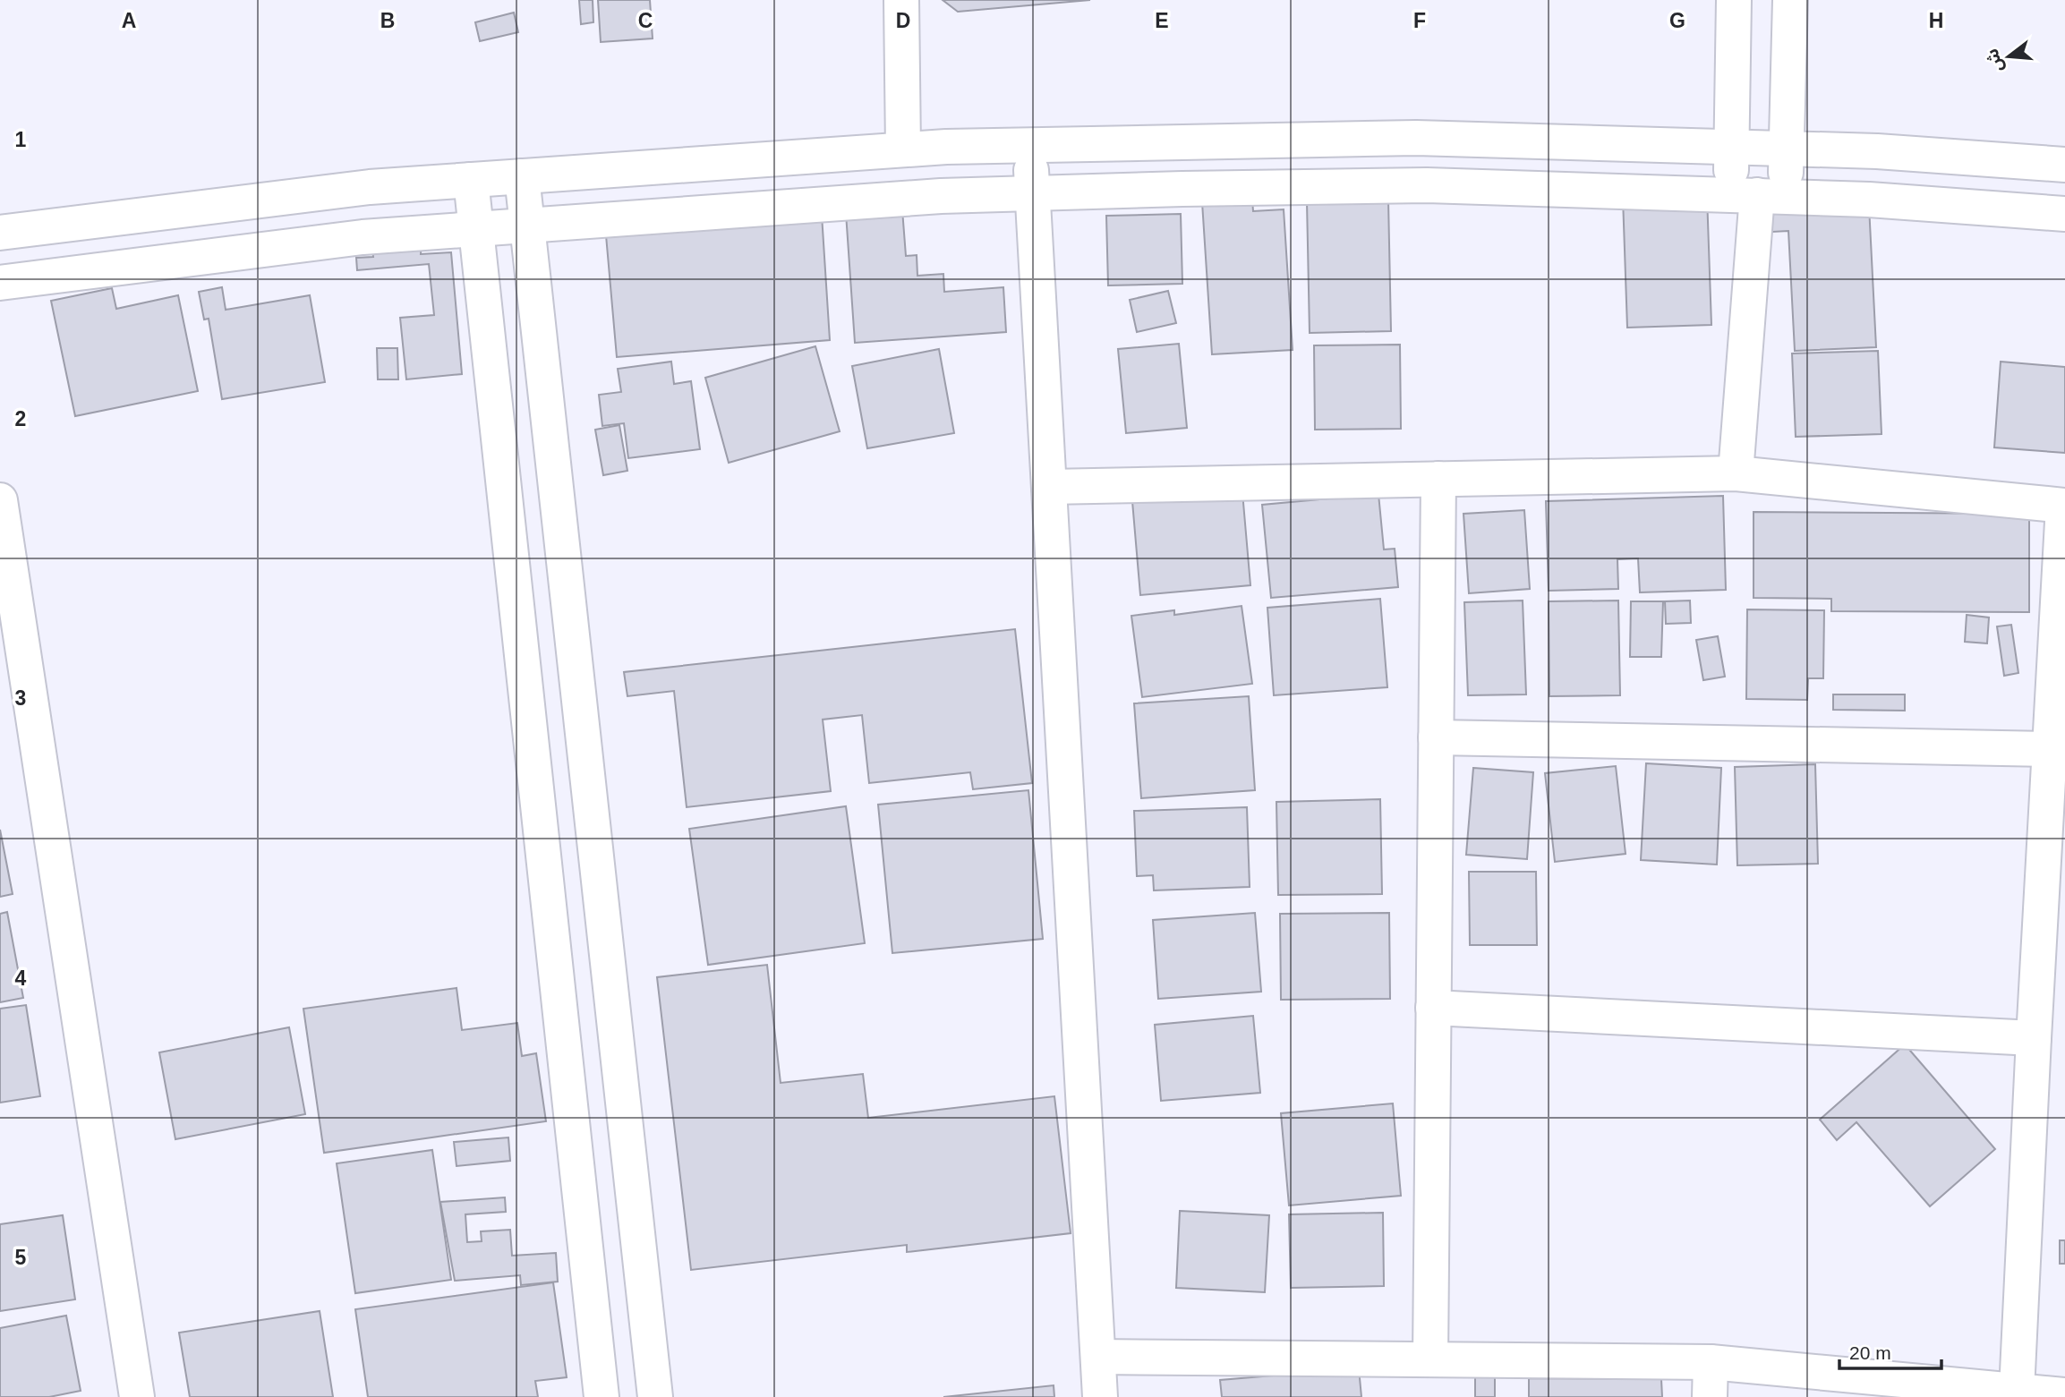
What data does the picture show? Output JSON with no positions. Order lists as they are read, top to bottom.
{
  "scale_bar": "20 m",
  "north": "left",
  "grid": {
    "columns": [
      "A",
      "B",
      "C",
      "D",
      "E",
      "F",
      "G",
      "H"
    ],
    "rows": [
      "1",
      "2",
      "3",
      "4",
      "5"
    ]
  }
}
